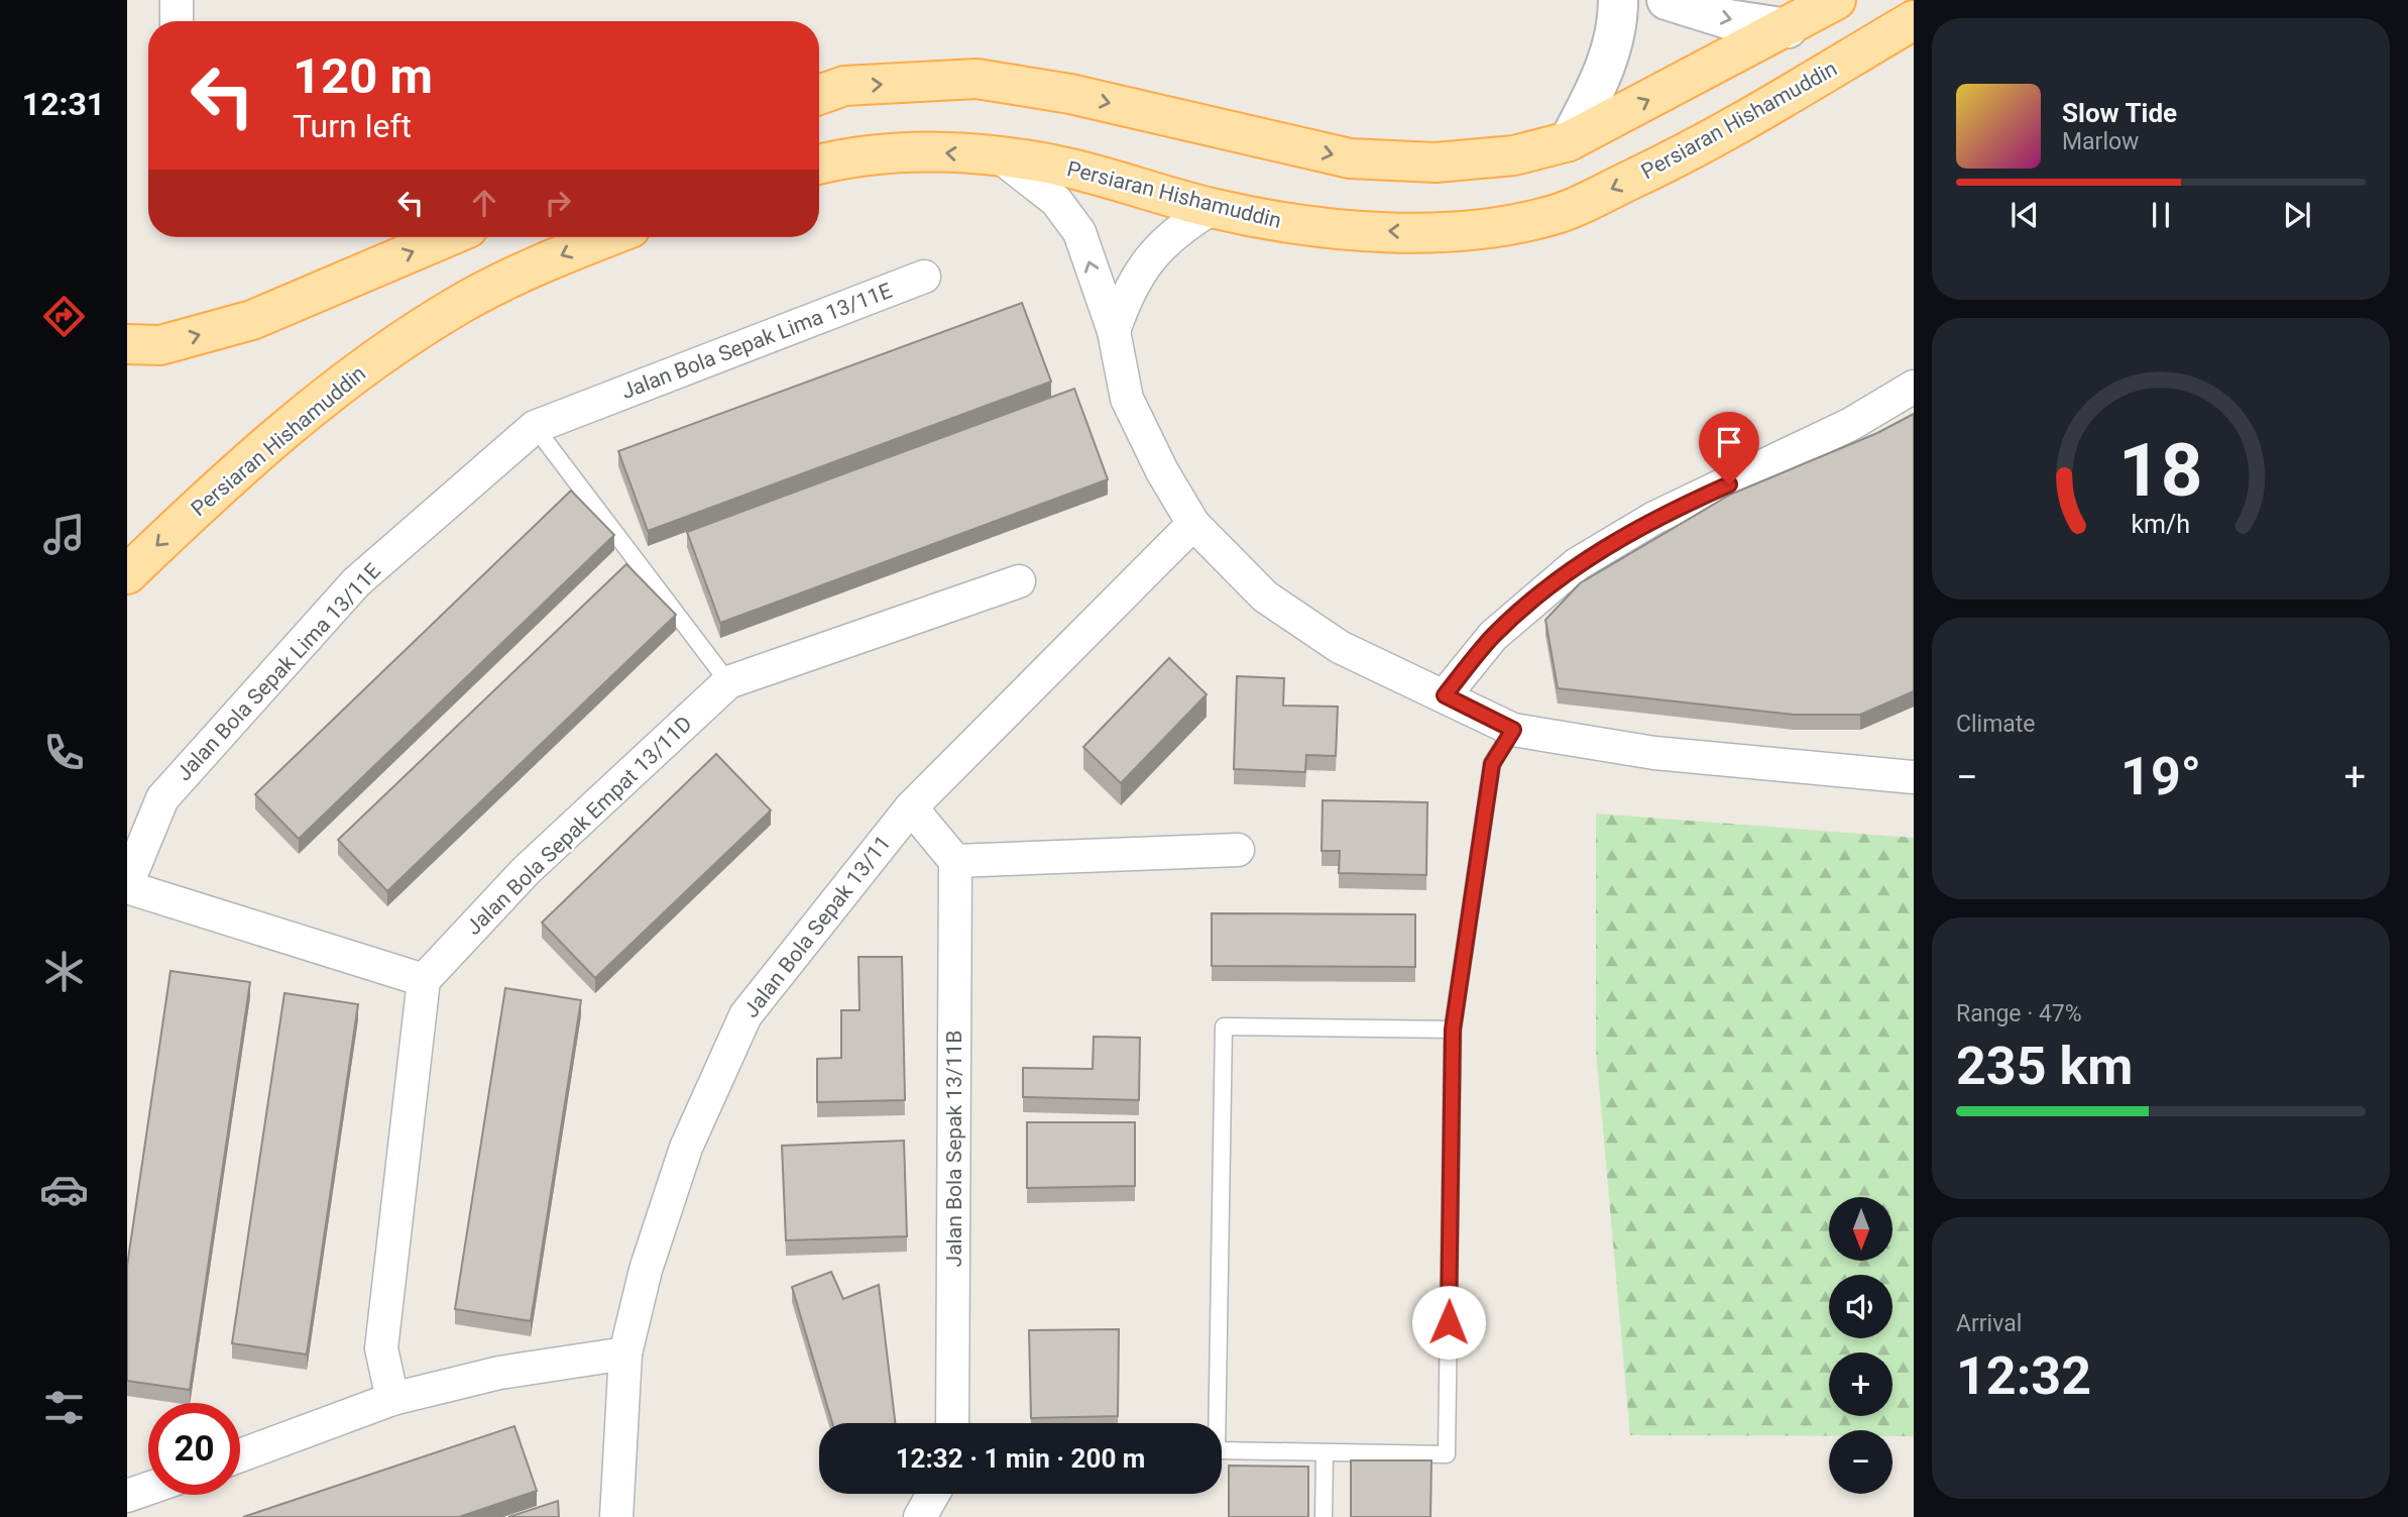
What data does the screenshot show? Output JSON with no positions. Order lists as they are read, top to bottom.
{
  "streets": {
    "main road": ["Persiaran Hishamuddin"],
    "street": [
      "Jalan Bola Sepak Lima 13/11E",
      "Jalan Bola Sepak Empat 13/11D",
      "Jalan Bola Sepak 13/11",
      "Jalan Bola Sepak 13/11B"
    ]
  },
  "north": "bottom",
  "page": {
    "tabs": "12:31",
    "turn": ["120 m", "Turn left"],
    "song": ["Slow Tide", "Marlow"],
    "tile": [
      "Climate",
      ["Range · 47%", "235 km"],
      ["Arrival", "12:32"]
    ],
    "heat": ["−", "19°", "+"],
    "map_buttons": ["+", "−"],
    "limit": "20",
    "trip": "12:32 · 1 min · 200 m",
    "gauge": ["18", "km/h"]
  }
}
